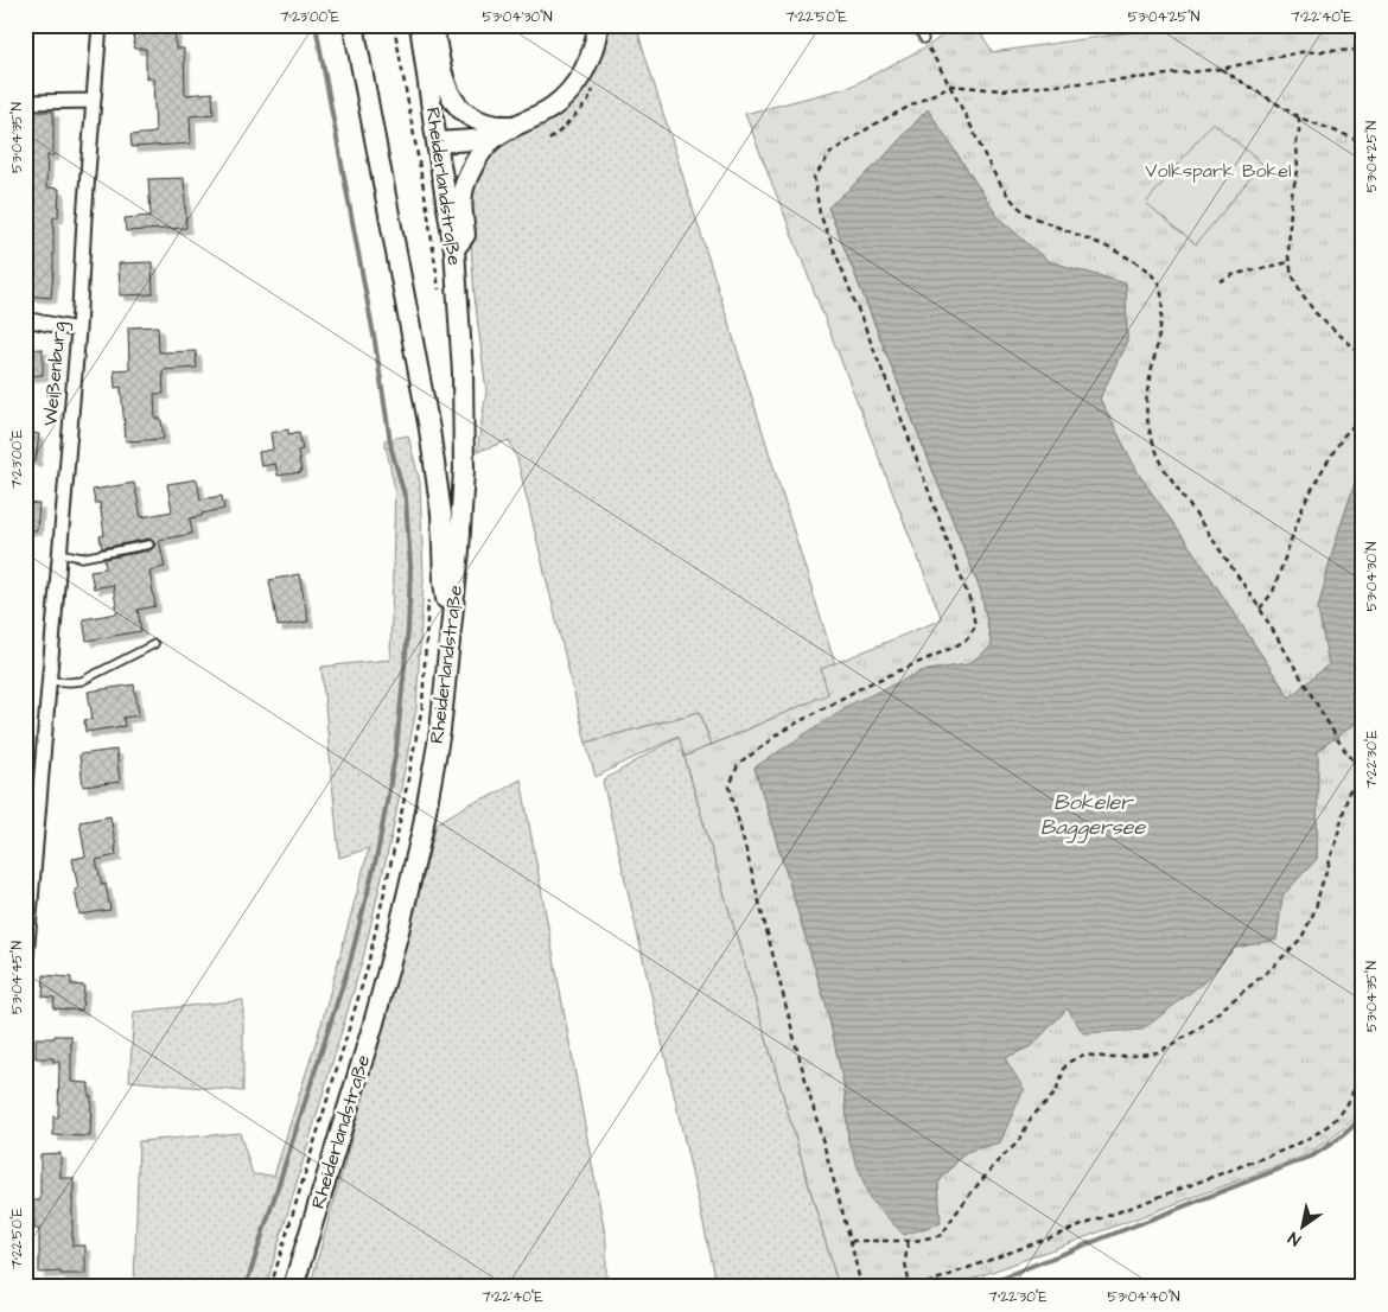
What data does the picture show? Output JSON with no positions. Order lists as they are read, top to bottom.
{
  "streets": {
    "main road": ["Rheiderlandstraße"],
    "street": ["Weißenburg"]
  },
  "water": ["Bokeler Baggersee"],
  "parks": ["Volkspark Bokel"],
  "north": "bottom left",
  "coordinates": [
    "7°23'00\"E",
    "53°04'30\"N",
    "7°22'50\"E",
    "53°04'25\"N",
    "7°22'40\"E",
    "53°04'35\"N",
    "7°22'30\"E",
    "53°04'45\"N",
    "53°04'40\"N"
  ]
}
